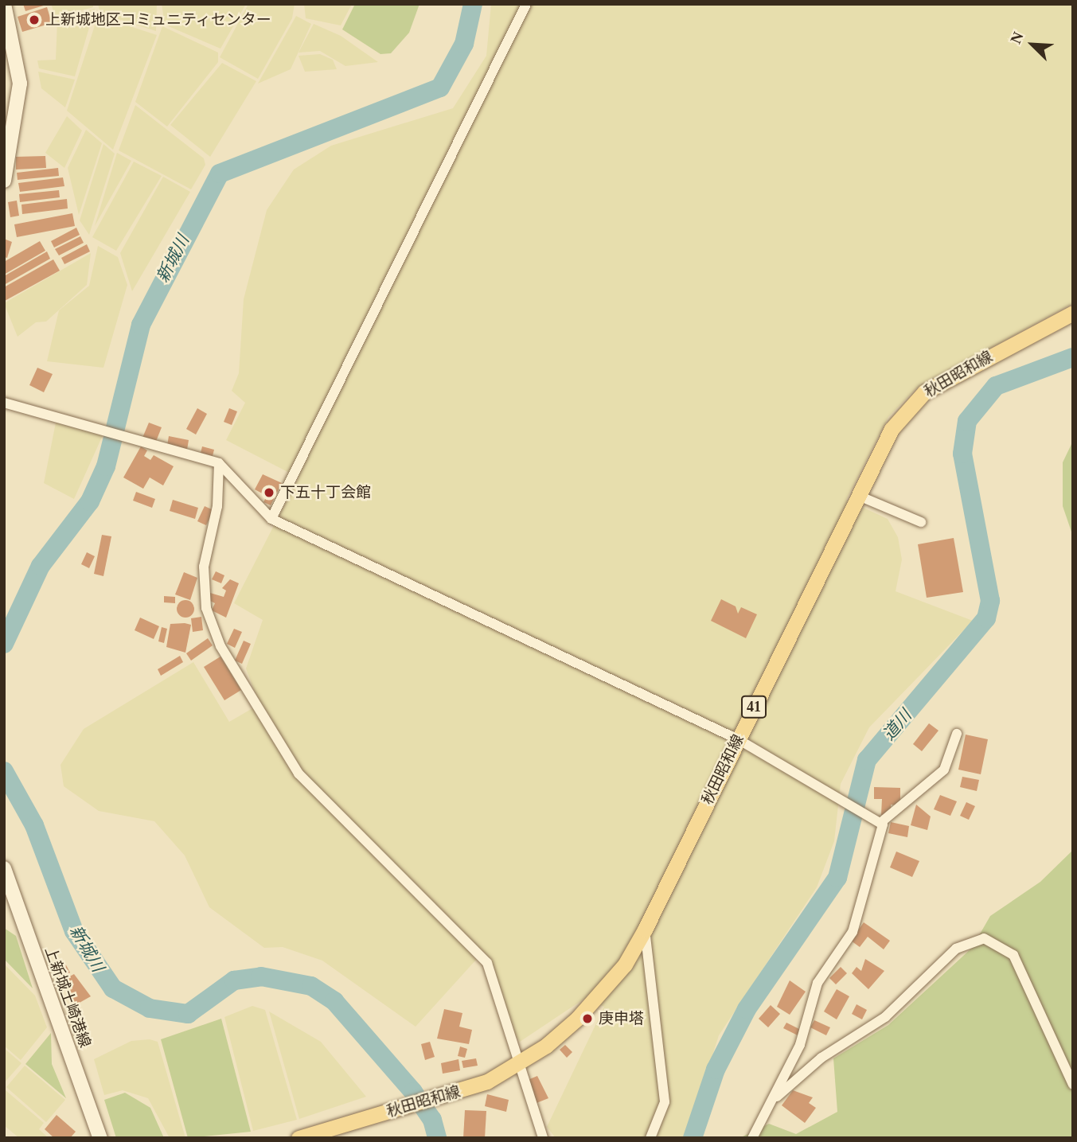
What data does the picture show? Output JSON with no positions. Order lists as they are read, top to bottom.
{
  "streets": {
    "main road": ["秋田昭和線", "41", "上新城土崎港線"]
  },
  "water": ["新城川", "道川"],
  "places": ["上新城地区コミュニティセンター", "下五十丁会館", "庚申塔"],
  "north": "top left"
}
